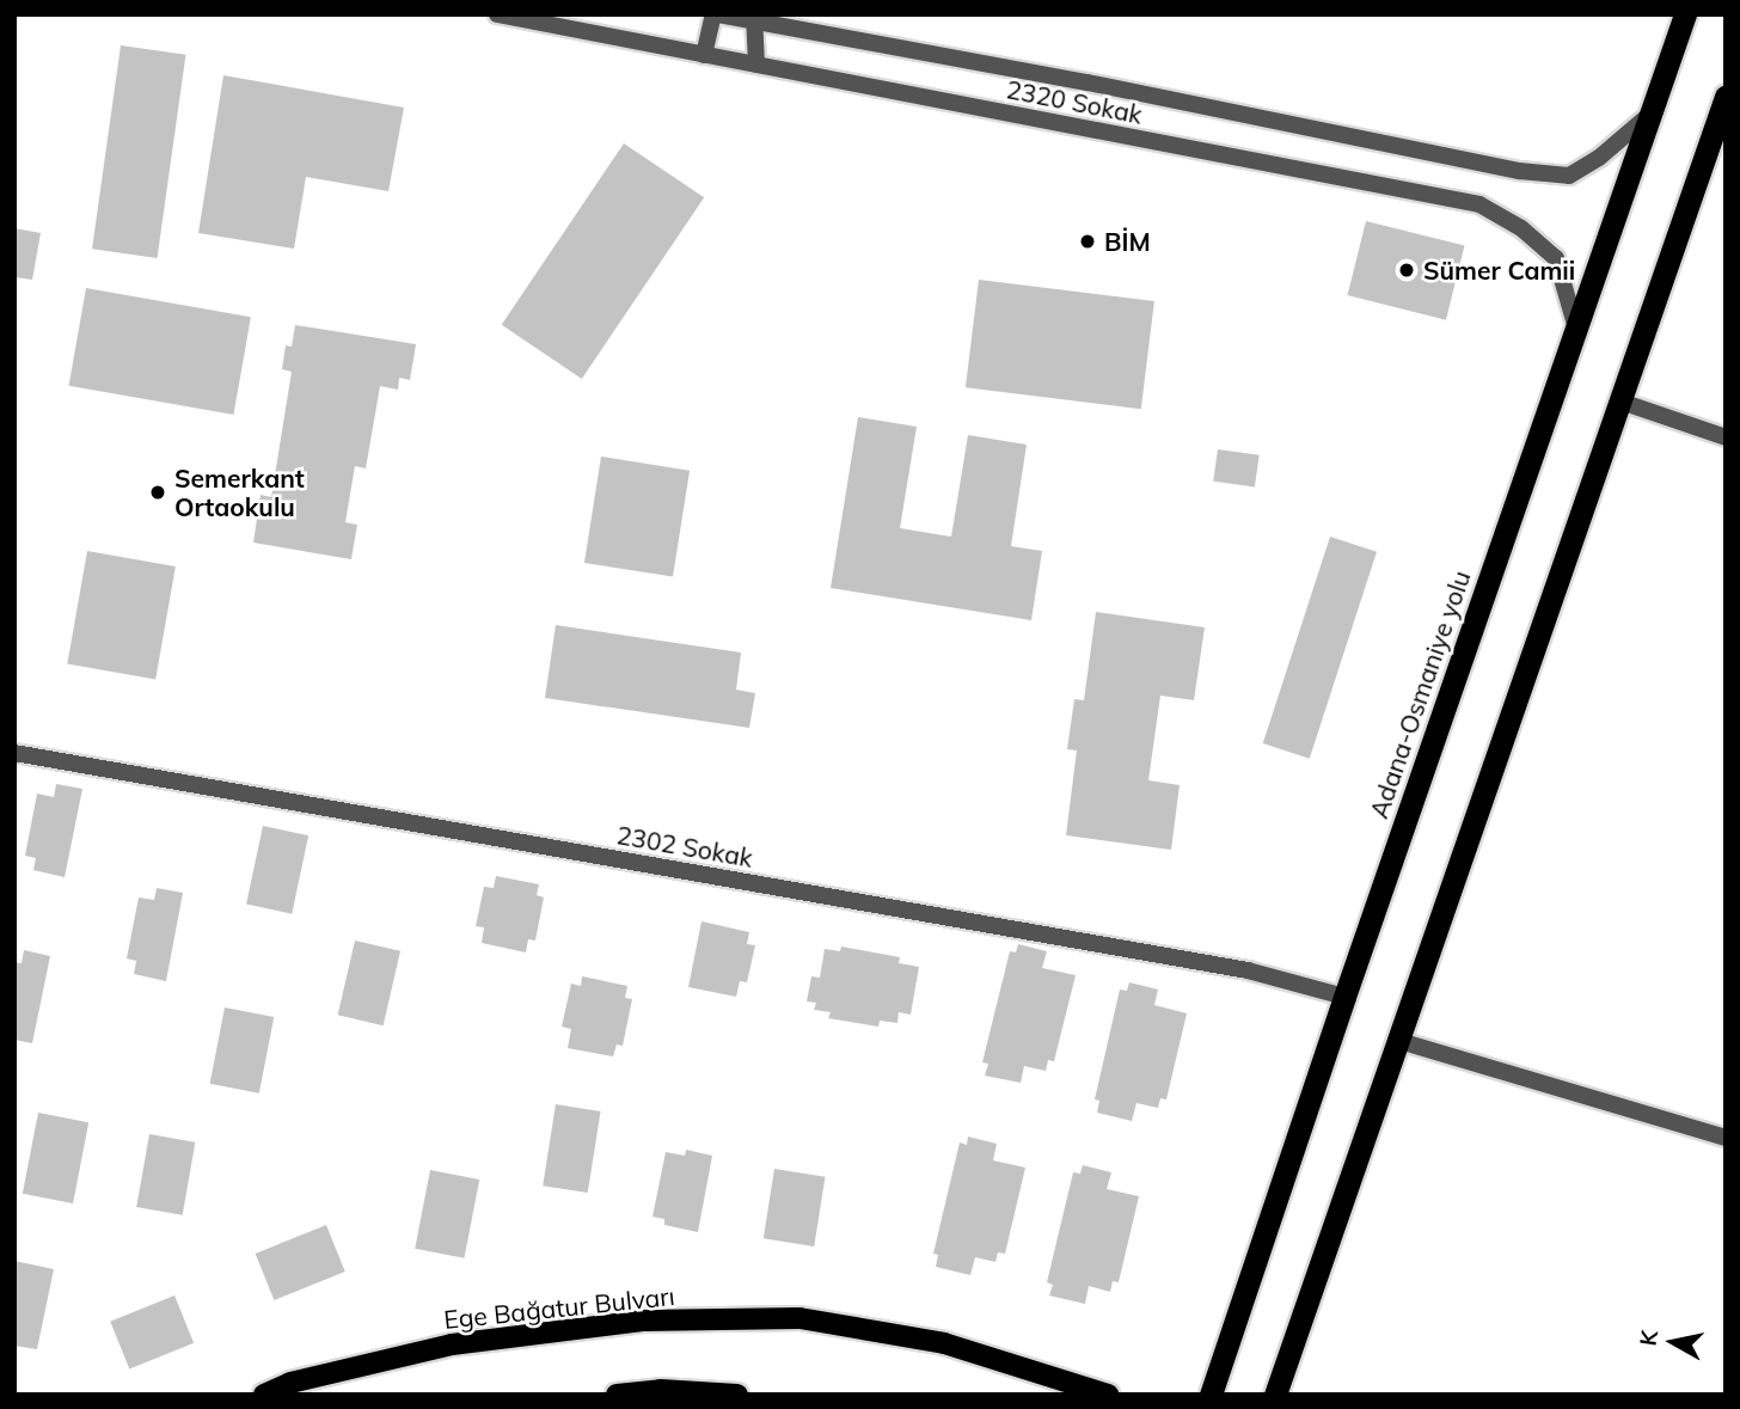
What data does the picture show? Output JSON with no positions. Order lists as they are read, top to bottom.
{
  "streets": {
    "highway": ["Adana-Osmaniye yolu"],
    "main road": ["Ege Bağatur Bulvarı"],
    "street": ["2320 Sokak", "2302 Sokak"]
  },
  "crossings": [
    ["2320 Sokak", "Adana-Osmaniye yolu"],
    ["Adana-Osmaniye yolu", "2302 Sokak"]
  ],
  "places": ["BİM", "Sümer Camii", "Semerkant Ortaokulu"],
  "north": "left"
}
